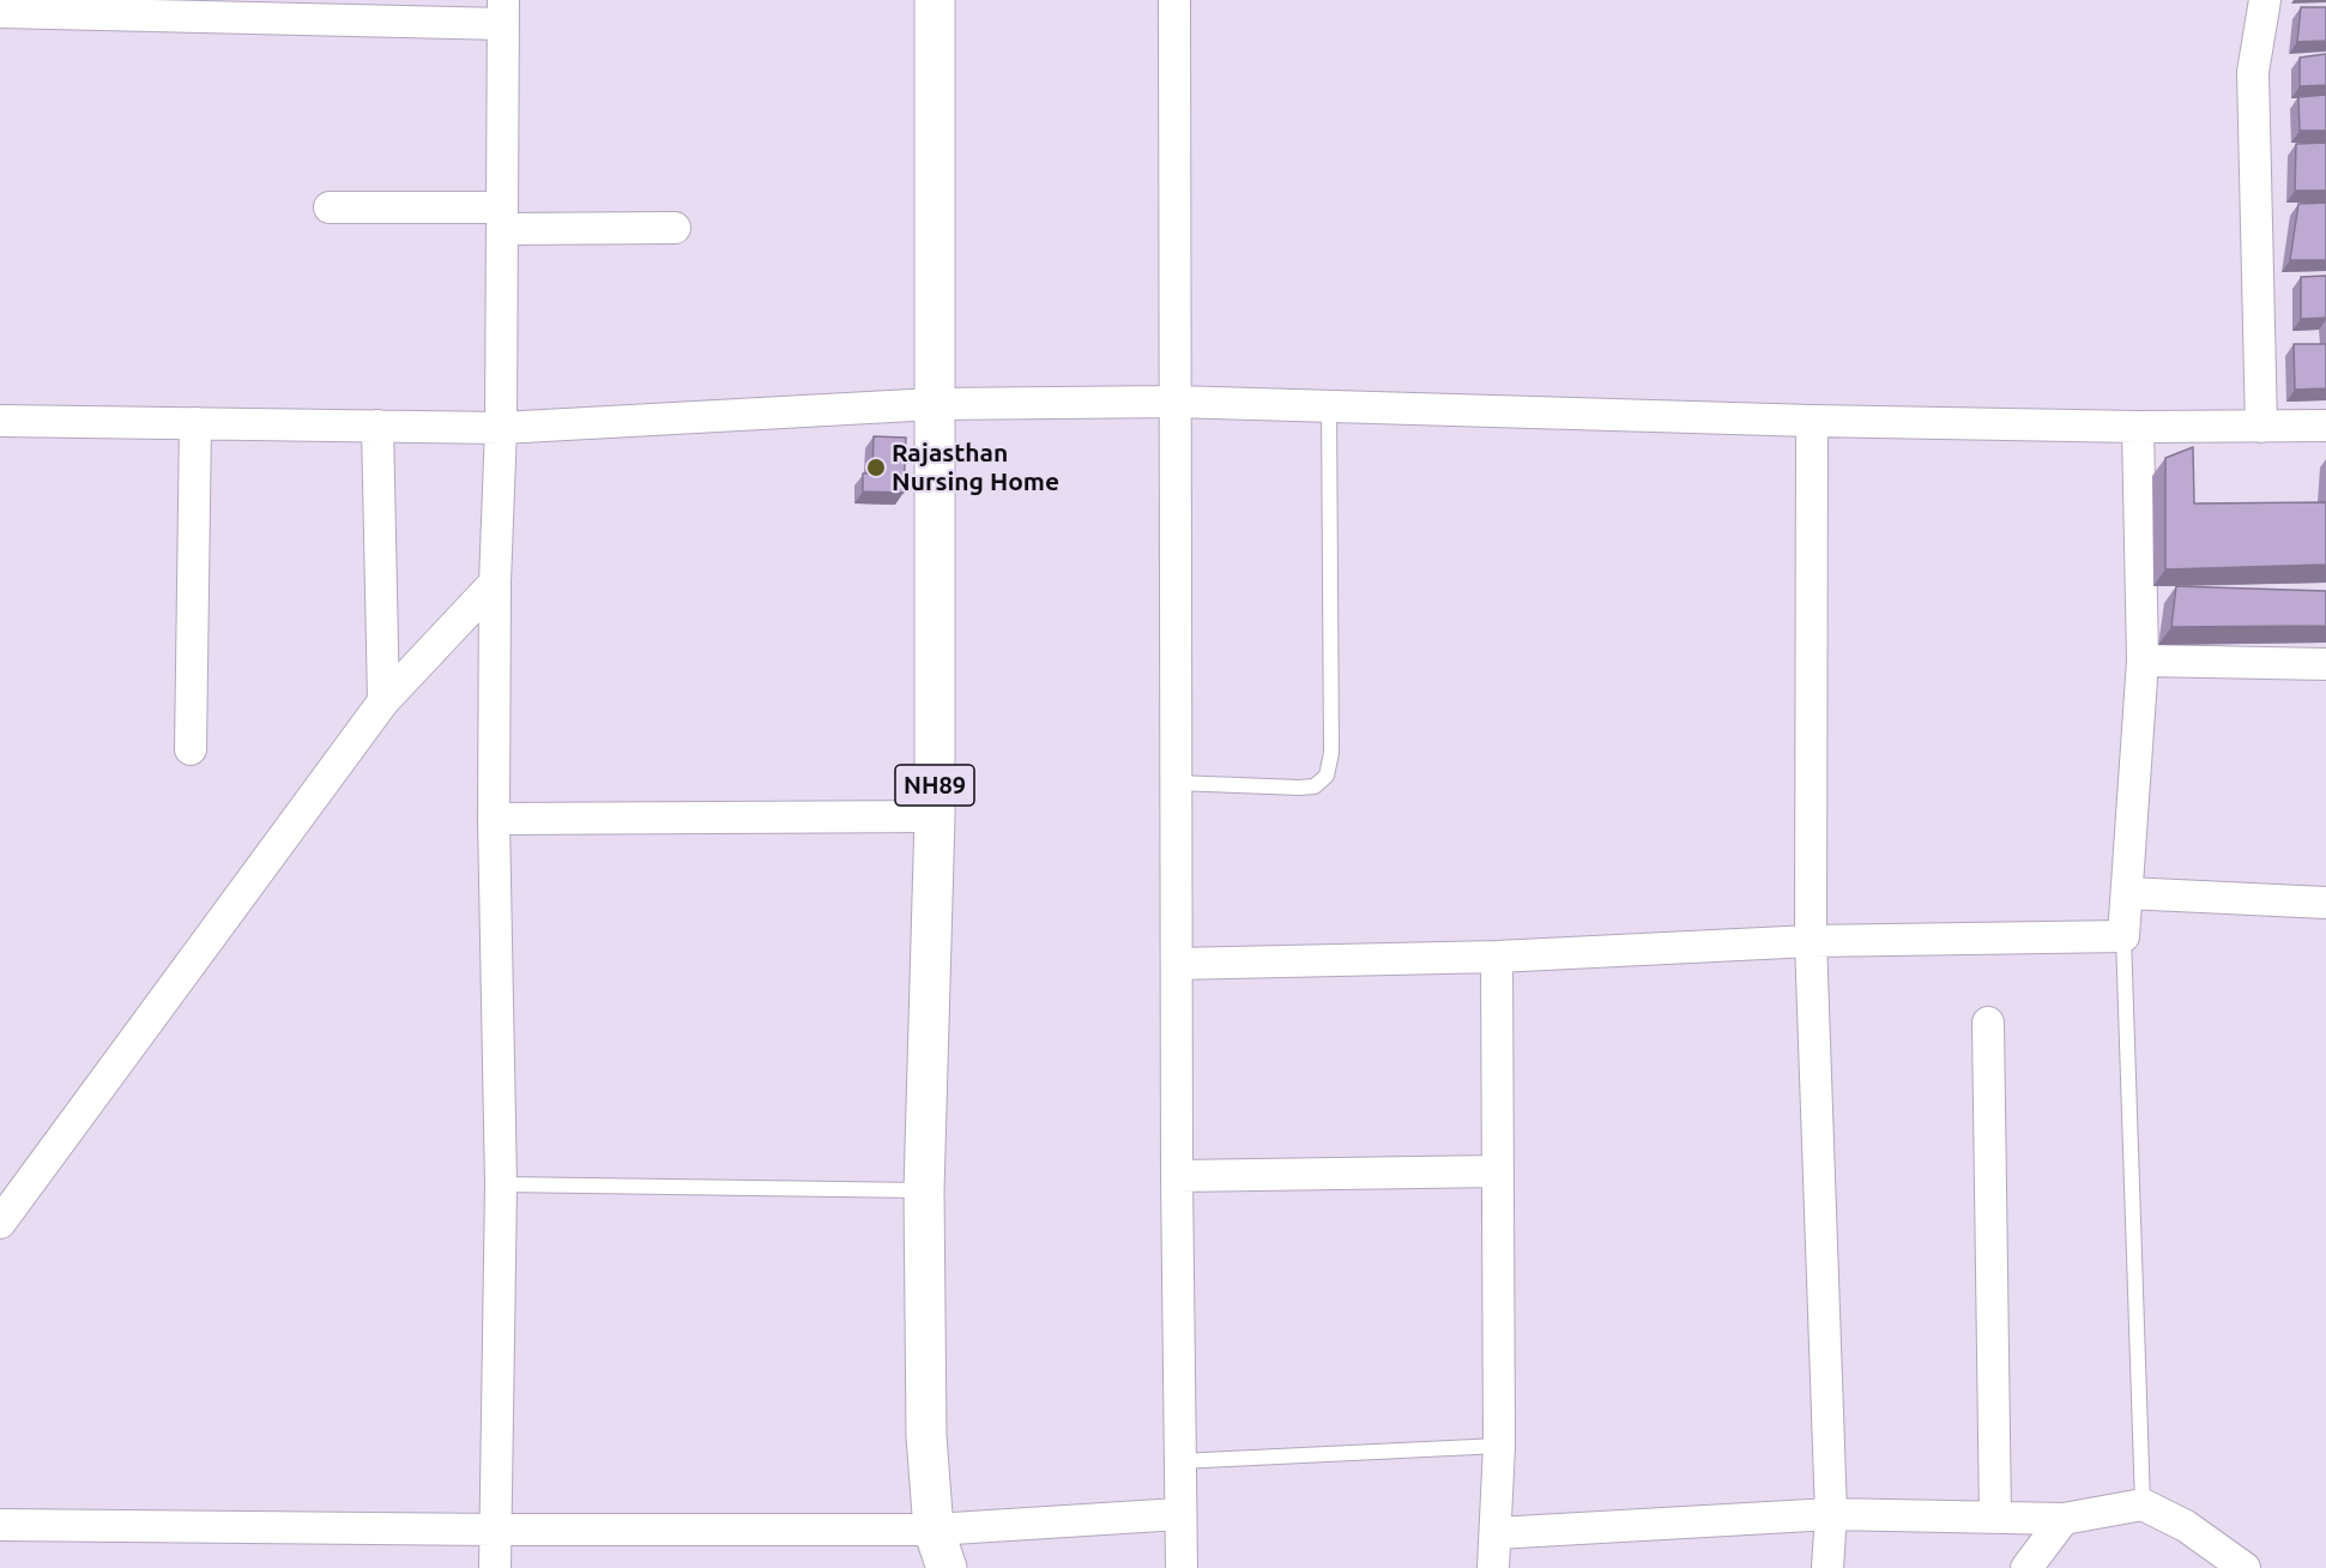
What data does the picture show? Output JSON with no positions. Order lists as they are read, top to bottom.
{
  "streets": {
    "main road": ["NH89"]
  },
  "places": ["Rajasthan Nursing Home"]
}
